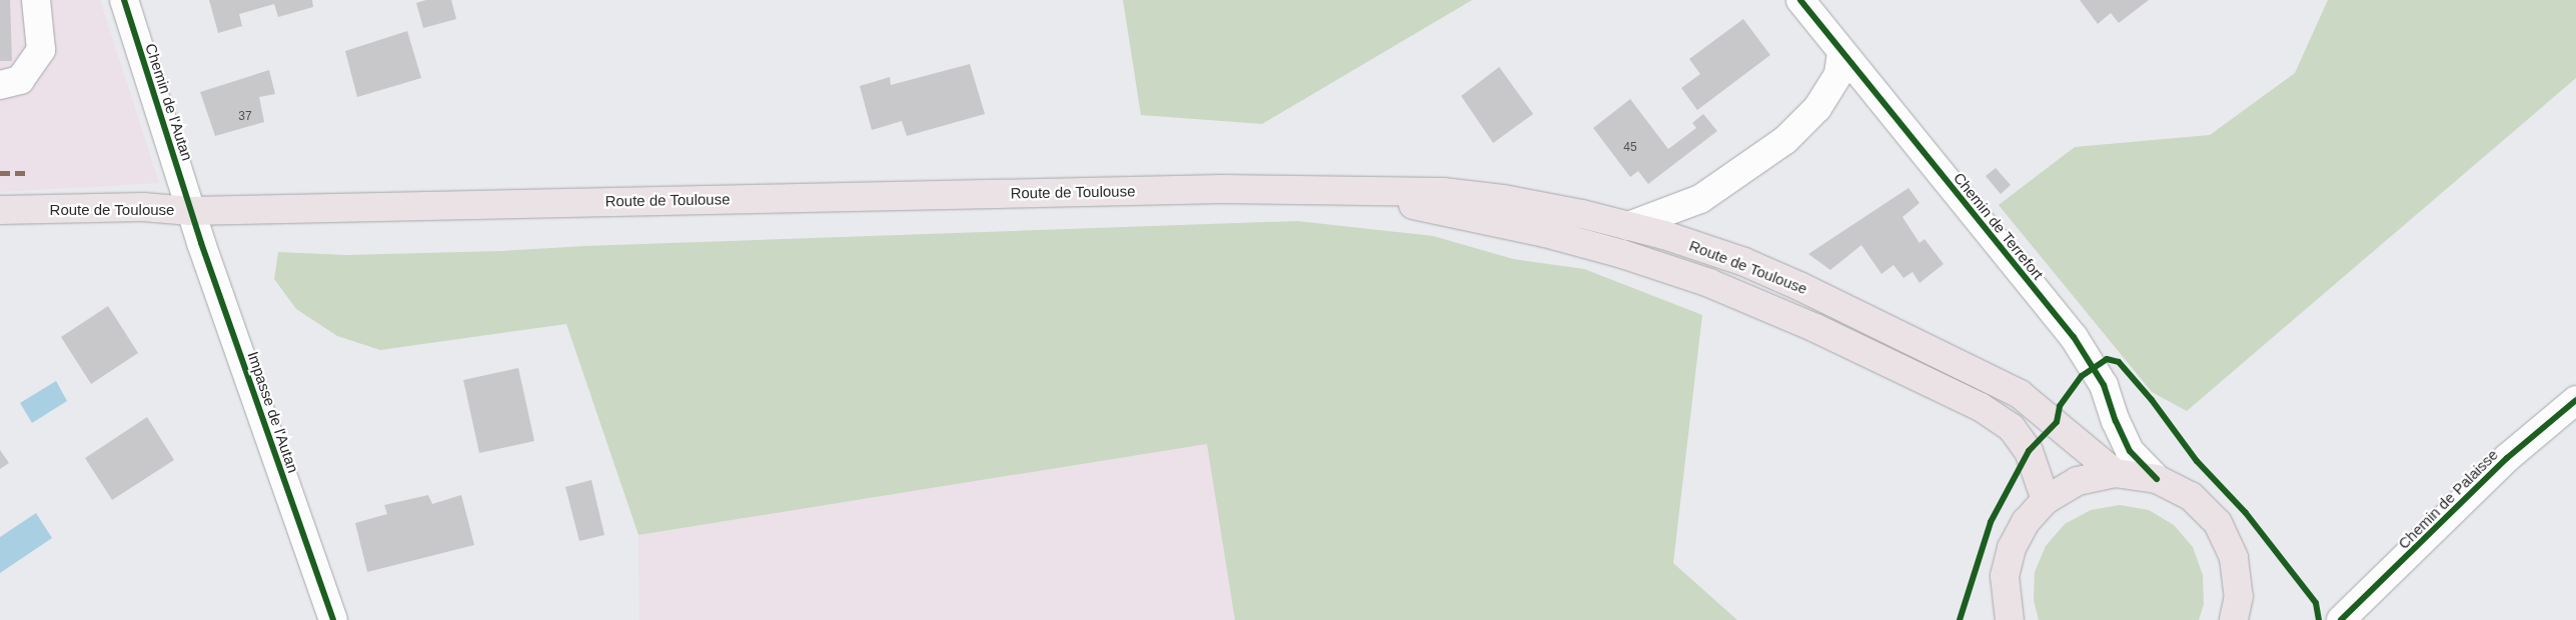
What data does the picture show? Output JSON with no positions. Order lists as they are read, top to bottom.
{
  "streets": {
    "main road": ["Route de Toulouse"],
    "street": [
      "Chemin de l'Autan",
      "Chemin de Terrefort",
      "Impasse de l'Autan",
      "Chemin de Palaisse"
    ]
  },
  "crossings": [
    ["Chemin de l'Autan", "Route de Toulouse"],
    ["Chemin de l'Autan", "Impasse de l'Autan"],
    ["Route de Toulouse", "Impasse de l'Autan"]
  ],
  "house_numbers": ["37", "45"]
}
